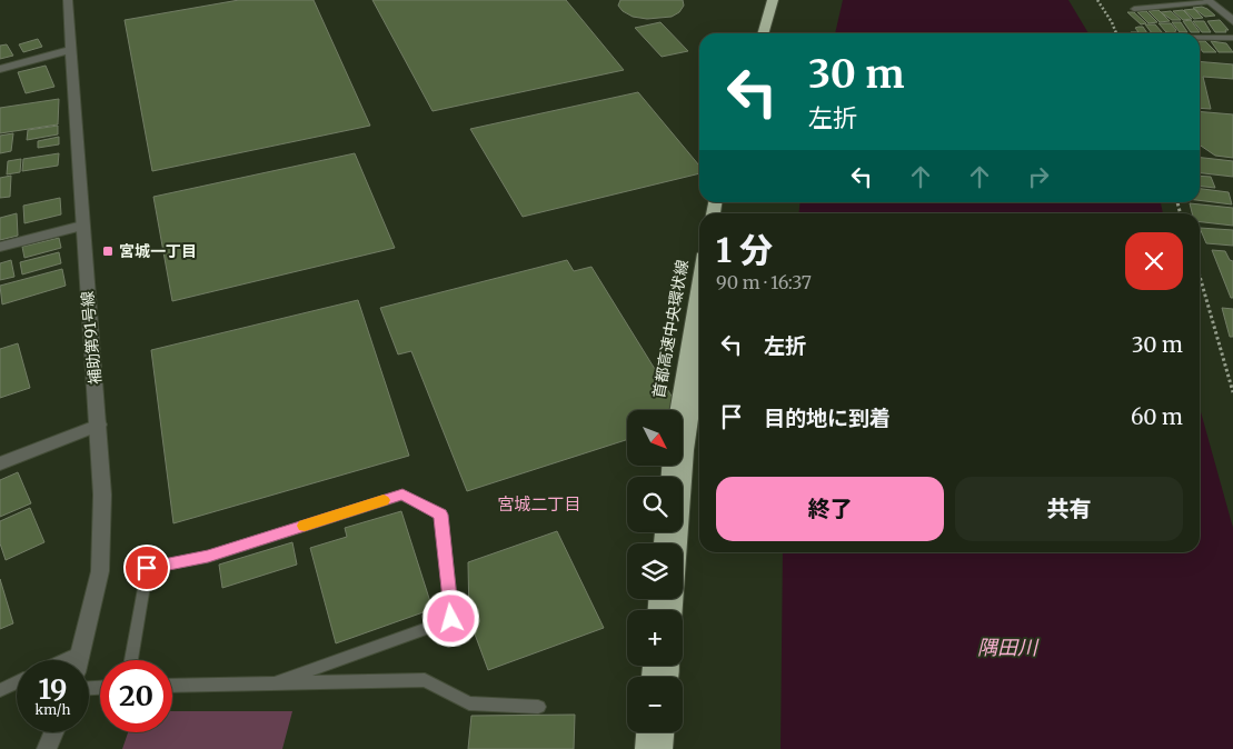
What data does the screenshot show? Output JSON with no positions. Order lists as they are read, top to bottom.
{
  "streets": {
    "highway": ["首都高速中央環状線"],
    "street": ["補助第91号線"]
  },
  "districts": ["宮城二丁目"],
  "water": ["隅田川"],
  "places": {
    "transit": ["宮城一丁目"]
  },
  "north": "bottom right",
  "page": {
    "turn": ["30 m", "左折"],
    "heading": ["1 分", "90 m · 16:37"],
    "list": [
      {
        "name": "左折",
        "value": "30 m"
      },
      {
        "name": "目的地に到着",
        "value": "60 m"
      }
    ],
    "map_buttons": ["+", "−"],
    "buttons": ["終了", "共有"],
    "speed": "19 km/h",
    "limit": "20"
  }
}
